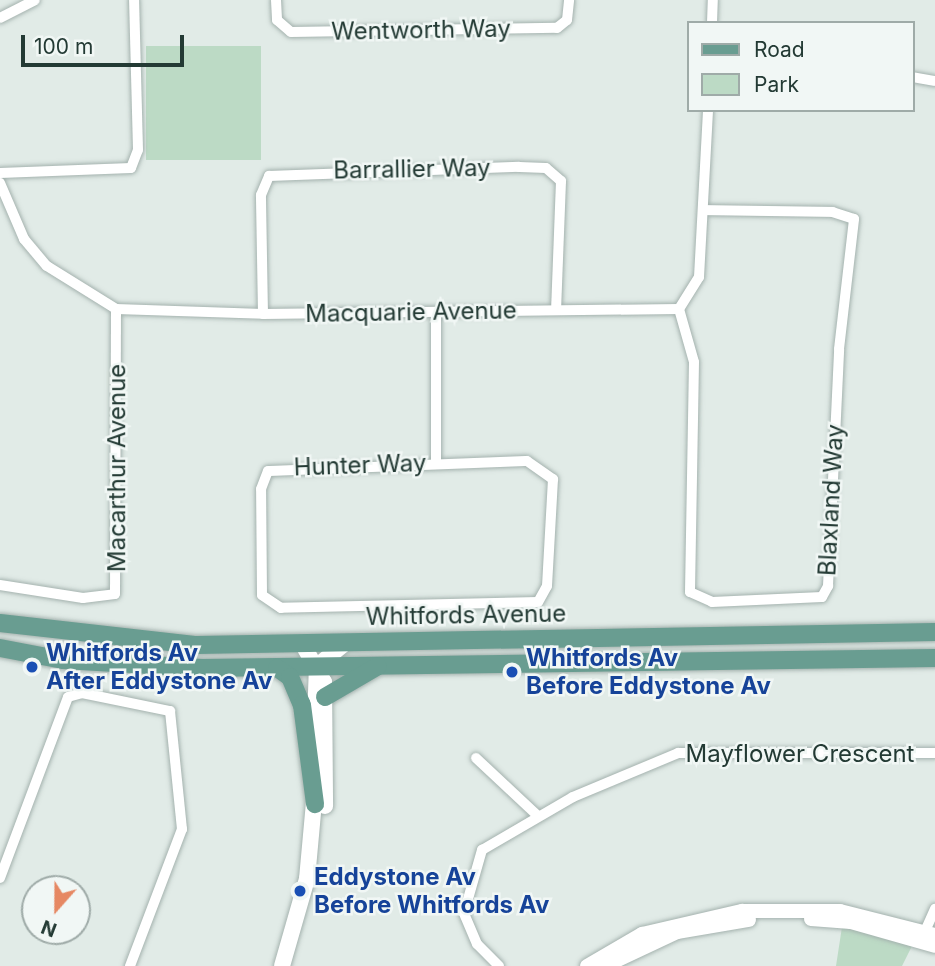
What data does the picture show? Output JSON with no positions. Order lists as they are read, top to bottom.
{
  "streets": {
    "main road": ["Whitfords Avenue"],
    "street": [
      "Wentworth Way",
      "Barrallier Way",
      "Macquarie Avenue",
      "Hunter Way",
      "Macarthur Avenue",
      "Blaxland Way",
      "Mayflower Crescent"
    ]
  },
  "crossings": [
    ["Barrallier Way", "Macquarie Avenue"],
    ["Macquarie Avenue", "Macarthur Avenue"],
    ["Macquarie Avenue", "Blaxland Way"]
  ],
  "places": ["Whitfords Av After Eddystone Av", "Whitfords Av Before Eddystone Av", "Eddystone Av Before Whitfords Av"],
  "legend": ["Road", "Park"],
  "scale_bar": "100 m",
  "north": "bottom"
}
